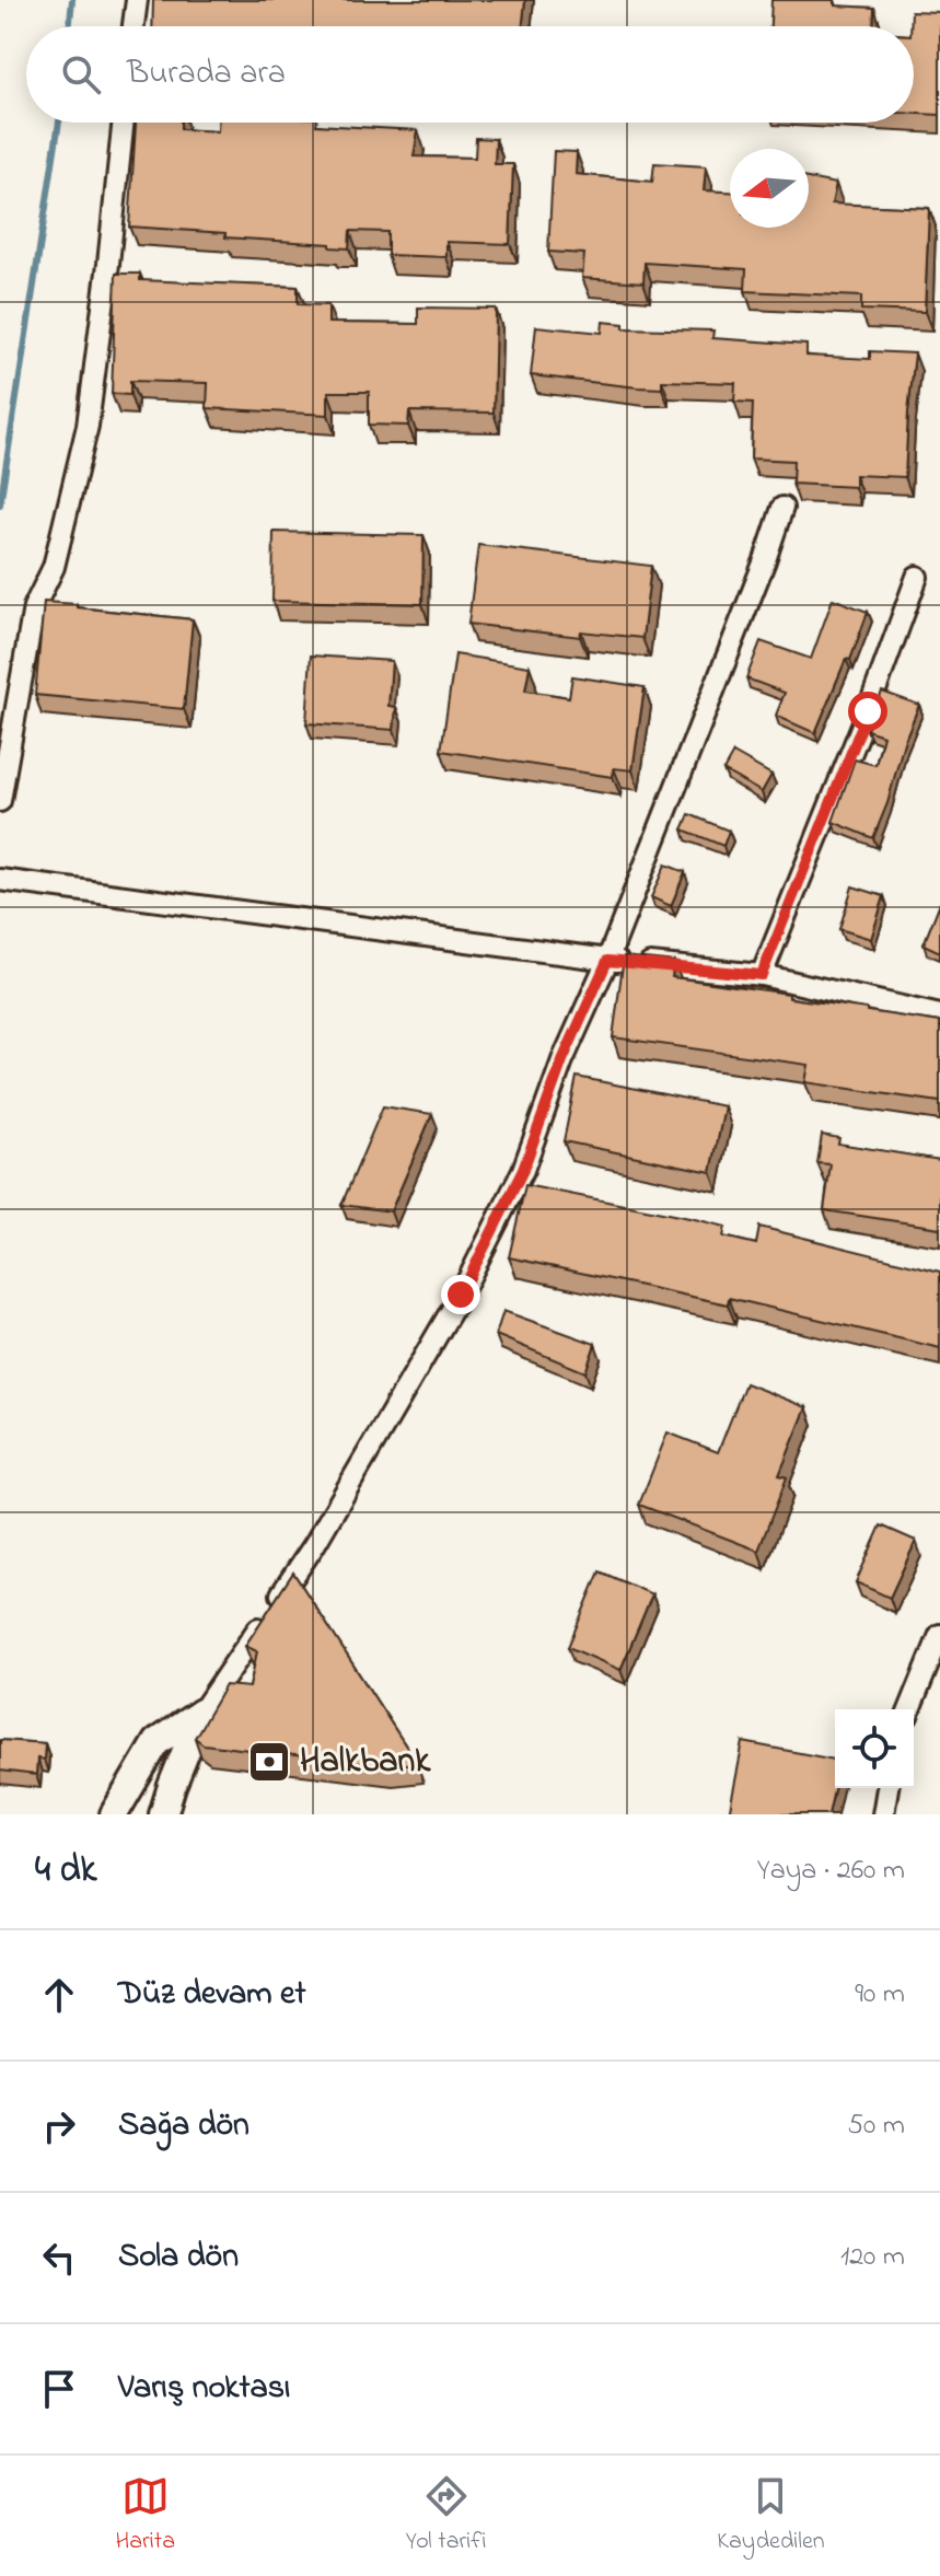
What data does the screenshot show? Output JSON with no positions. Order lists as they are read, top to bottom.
{
  "places": {
    "bank": ["Halkbank"]
  },
  "north": "left",
  "page": {
    "search": "Burada ara",
    "heading": ["4 dk", "Yaya · 260 m"],
    "list": [
      ["Düz devam et", "90 m"],
      ["Sağa dön", "50 m"],
      ["Sola dön", "120 m"],
      "Varış noktası"
    ],
    "nav": ["Harita", "Yol tarifi", "Kaydedilen"]
  }
}
